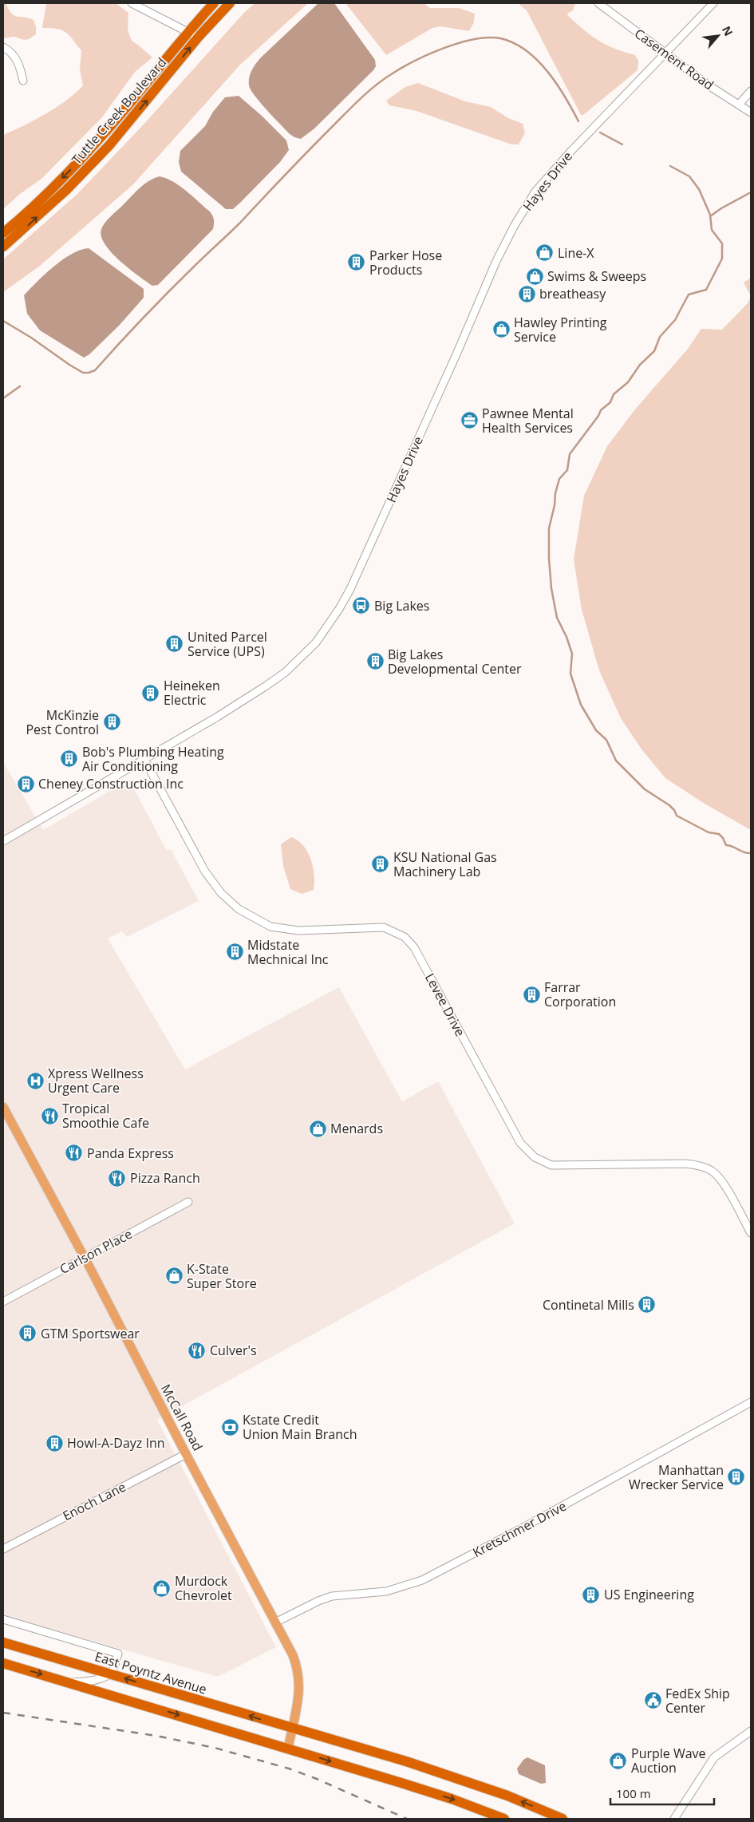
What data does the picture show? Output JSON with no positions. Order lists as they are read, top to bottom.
{
  "streets": {
    "highway": ["Tuttle Creek Boulevard", "East Poyntz Avenue"],
    "main road": ["McCall Road"],
    "street": [
      "Casement Road",
      "Hayes Drive",
      "Levee Drive",
      "Carlson Place",
      "Enoch Lane",
      "Kretschmer Drive"
    ]
  },
  "crossings": [
    ["Casement Road", "Hayes Drive"],
    ["Hayes Drive", "Levee Drive"],
    ["Carlson Place", "McCall Road"],
    ["McCall Road", "Enoch Lane"],
    ["McCall Road", "Kretschmer Drive"],
    ["McCall Road", "East Poyntz Avenue"]
  ],
  "places": {
    "shop": [
      "Line-X",
      "Swims & Sweeps",
      "Hawley Printing Service",
      "Menards",
      "K-State Super Store",
      "Murdock Chevrolet",
      "Purple Wave Auction"
    ],
    "building": [
      "Parker Hose Products",
      "breatheasy",
      "United Parcel Service (UPS)",
      "Big Lakes Developmental Center",
      "Heineken Electric",
      "McKinzie Pest Control",
      "Bob's Plumbing Heating Air Conditioning",
      "Cheney Construction Inc",
      "KSU National Gas Machinery Lab",
      "Midstate Mechnical Inc",
      "Farrar Corporation",
      "Continetal Mills",
      "GTM Sportswear",
      "Howl-A-Dayz Inn",
      "Manhattan Wrecker Service",
      "US Engineering"
    ],
    "office": ["Pawnee Mental Health Services"],
    "bus stop": ["Big Lakes"],
    "hospital": ["Xpress Wellness Urgent Care"],
    "restaurant": [
      "Tropical Smoothie Cafe",
      "Panda Express",
      "Pizza Ranch",
      "Culver's"
    ],
    "bank": ["Kstate Credit Union Main Branch"],
    "public building": ["FedEx Ship Center"]
  },
  "scale_bar": "100 m",
  "north": "top right"
}
